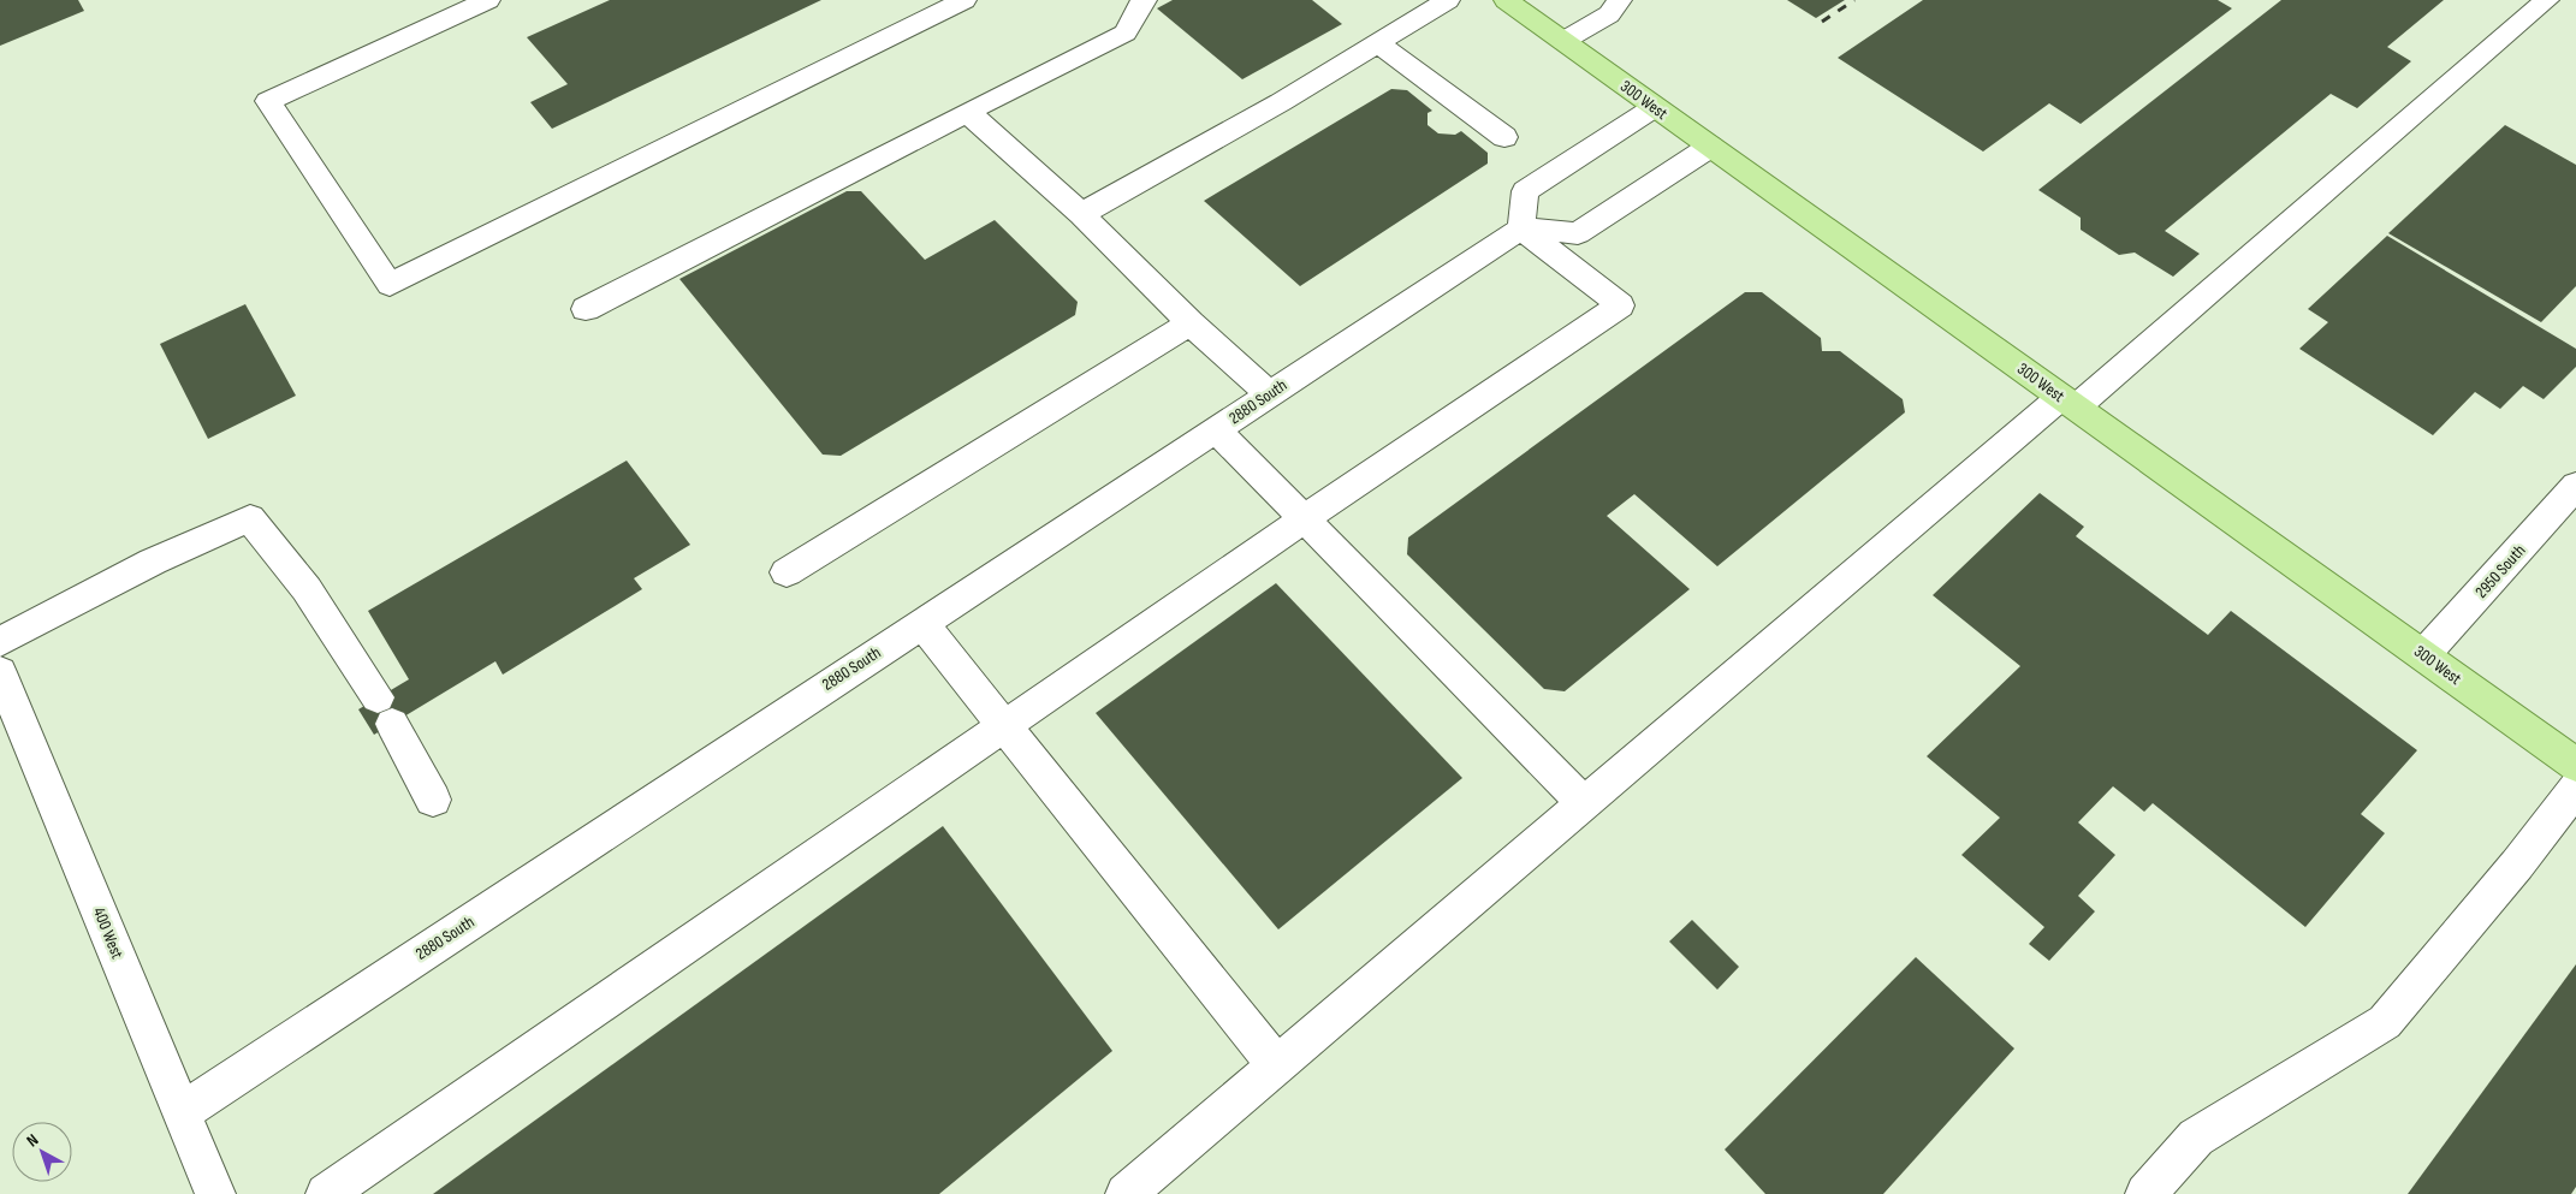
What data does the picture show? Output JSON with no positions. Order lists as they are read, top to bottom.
{
  "streets": {
    "main road": ["300 West"],
    "street": ["2880 South", "2950 South", "400 West"]
  },
  "crossings": [
    ["300 West", "2950 South"],
    ["2880 South", "400 West"]
  ],
  "north": "top left"
}
